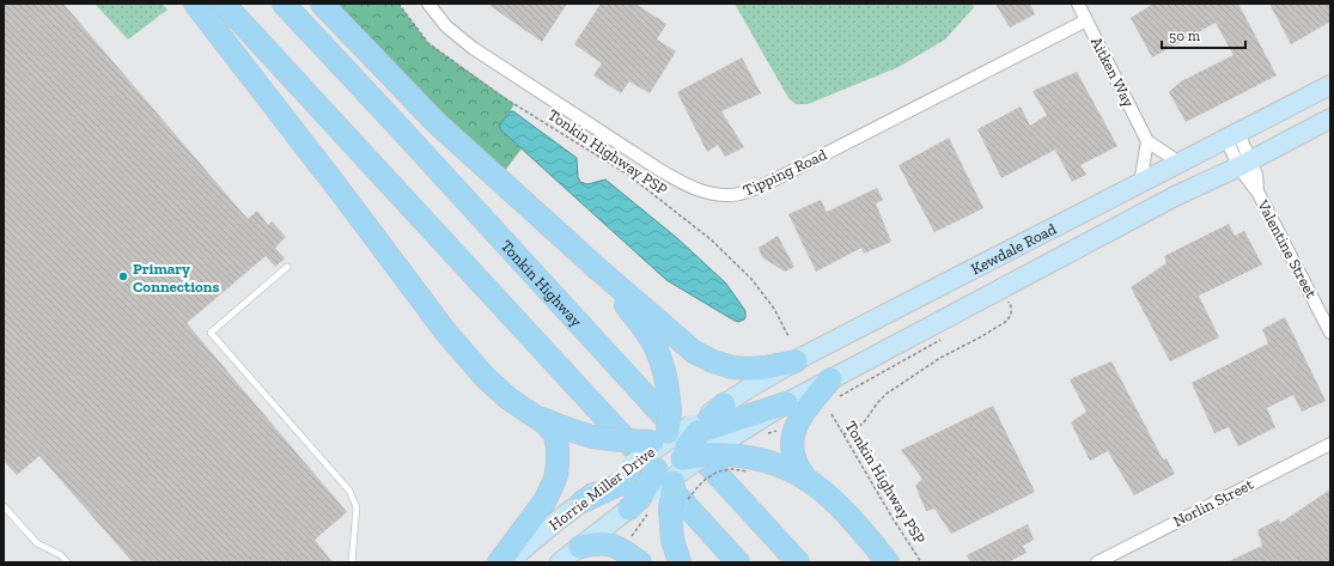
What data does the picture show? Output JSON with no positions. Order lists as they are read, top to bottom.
{
  "streets": {
    "highway": ["Tonkin Highway"],
    "main road": ["Kewdale Road", "Horrie Miller Drive"],
    "street": [
      "Aitken Way",
      "Tipping Road",
      "Valentine Street",
      "Norlin Street"
    ],
    "path": ["Tonkin Highway PSP"]
  },
  "crossings": [
    ["Aitken Way", "Tipping Road"],
    ["Aitken Way", "Kewdale Road"],
    ["Kewdale Road", "Valentine Street"]
  ],
  "places": ["Primary Connections"],
  "scale_bar": "50 m"
}
